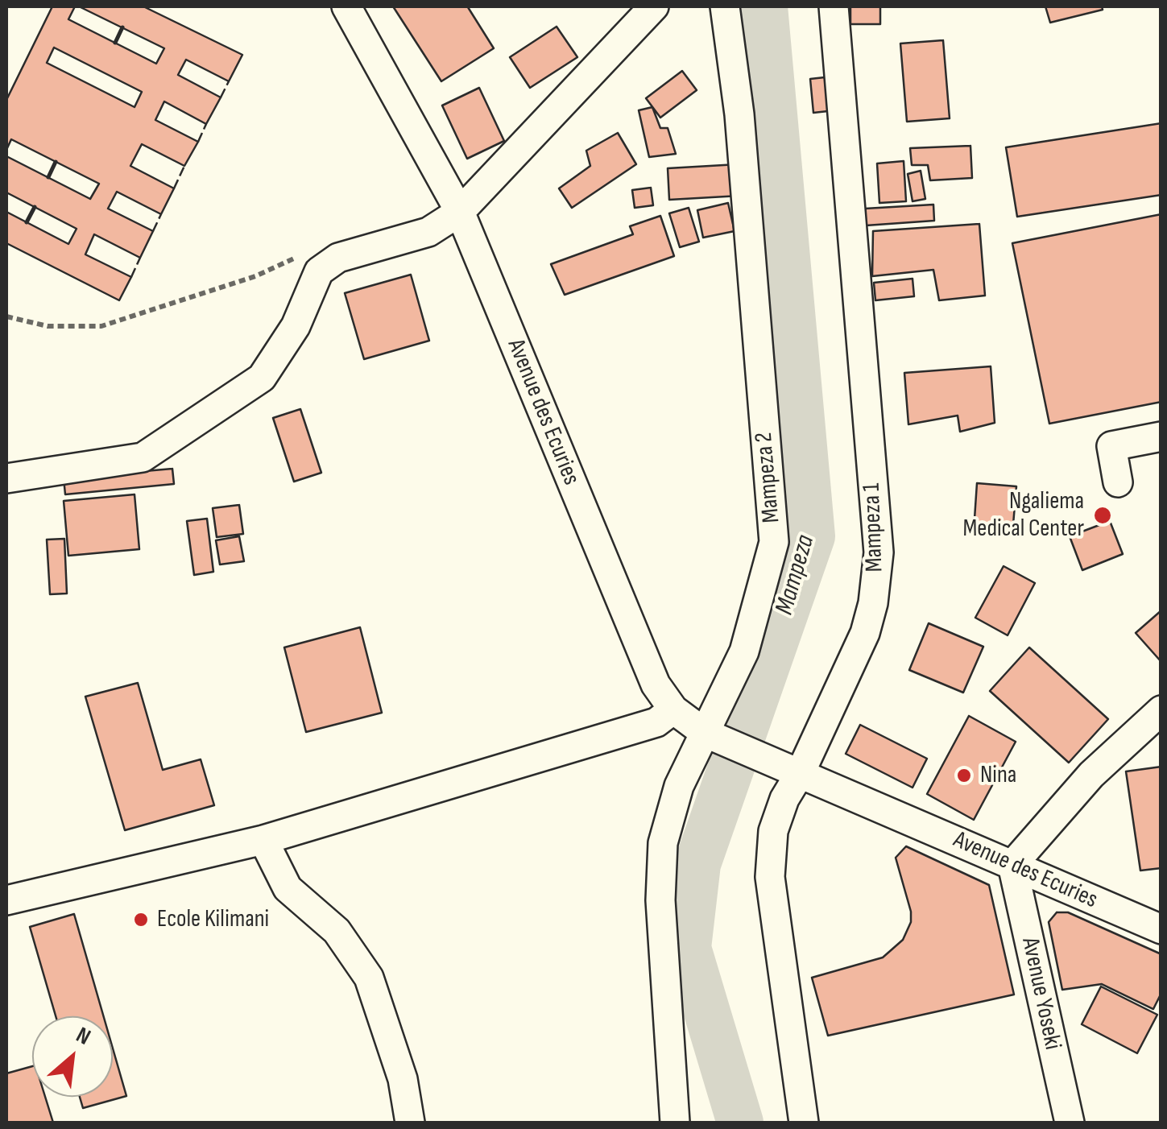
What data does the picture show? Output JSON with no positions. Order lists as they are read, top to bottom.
{
  "streets": {
    "street": [
      "Avenue des Ecuries",
      "Mampeza 2",
      "Mampeza 1",
      "Avenue Yoseki"
    ]
  },
  "crossings": [
    ["Avenue des Ecuries", "Mampeza 2"],
    ["Avenue des Ecuries", "Mampeza 1"],
    ["Avenue des Ecuries", "Avenue Yoseki"]
  ],
  "water": ["Mampeza"],
  "places": ["Ngaliema Medical Center", "Nina", "Ecole Kilimani"],
  "north": "top right"
}
